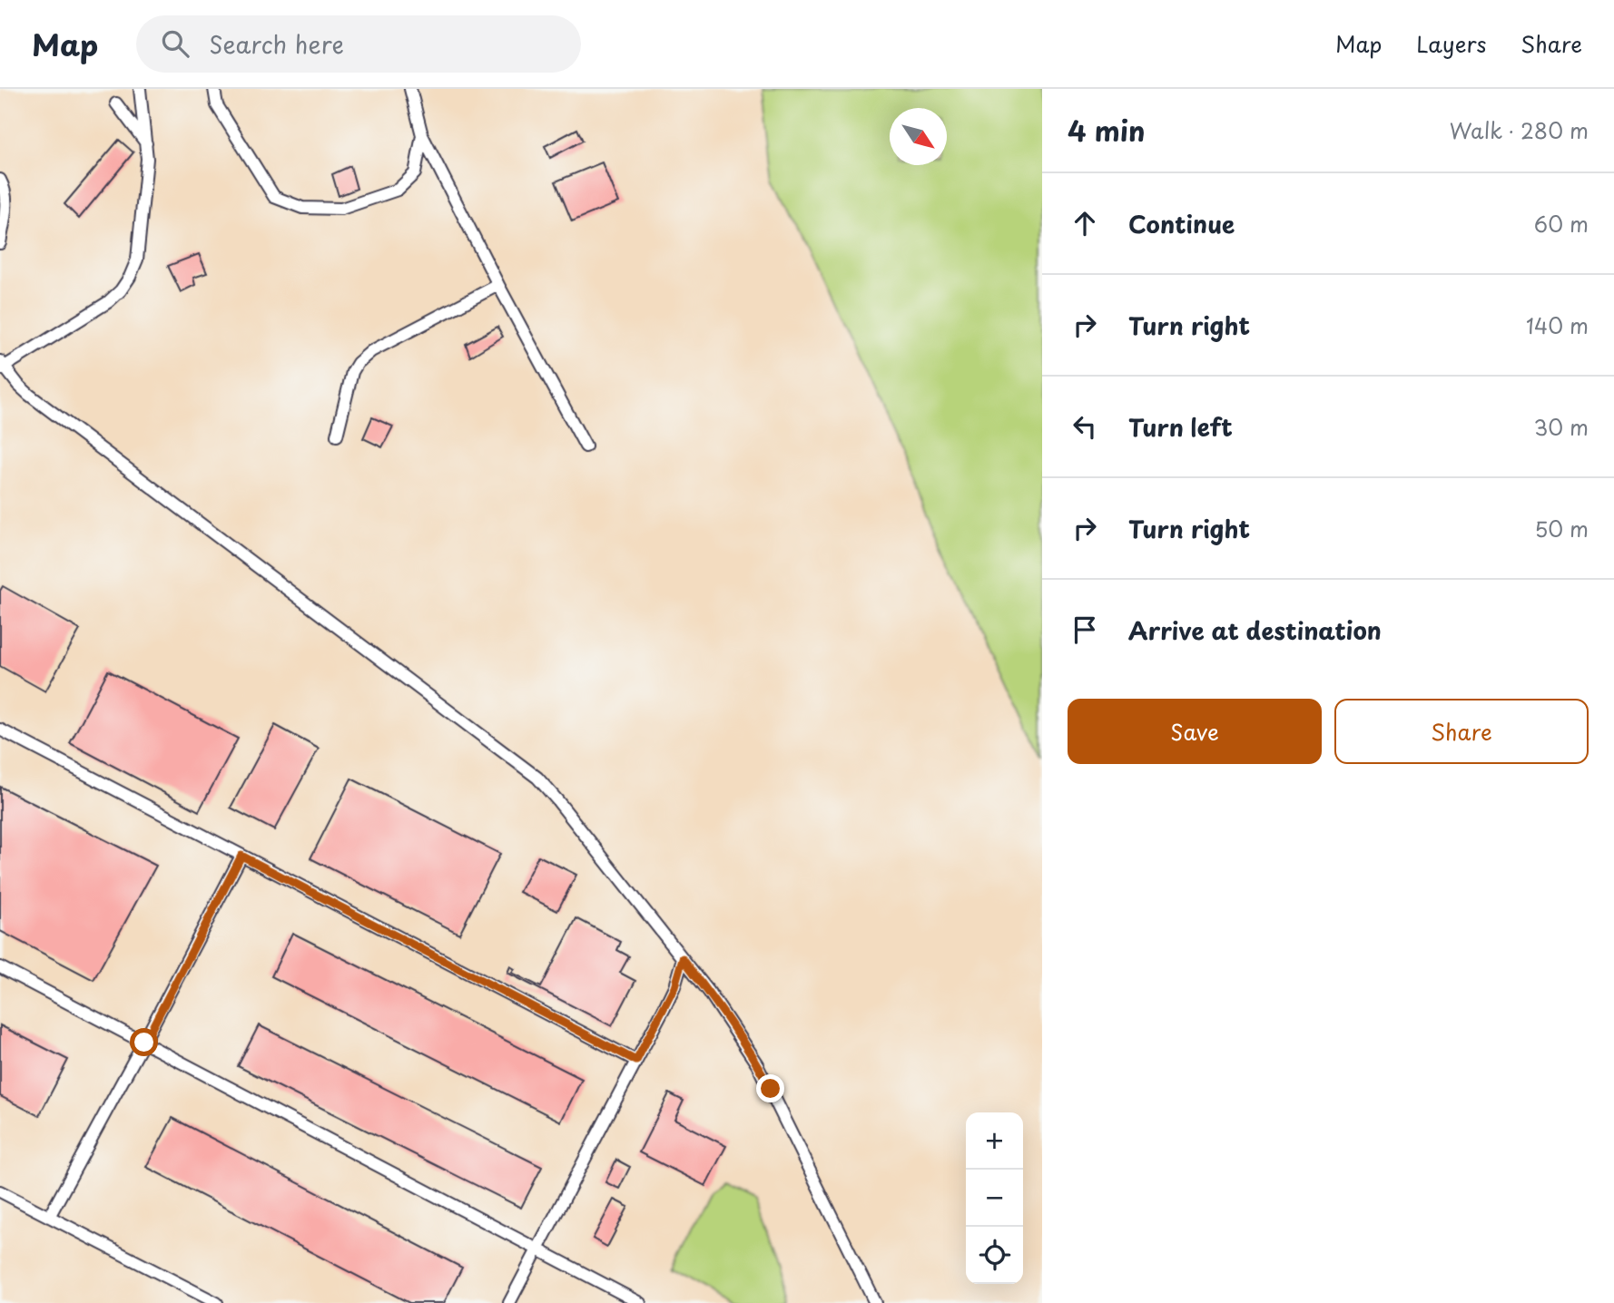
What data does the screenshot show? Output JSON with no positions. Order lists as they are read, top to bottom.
{
  "north": "bottom right",
  "page": {
    "header": "Map",
    "search": "Search here",
    "nav": ["Map", "Layers", "Share"],
    "heading": ["4 min", "Walk · 280 m"],
    "list": [
      ["Continue", "60 m"],
      ["Turn right", "140 m"],
      ["Turn left", "30 m"],
      ["Turn right", "50 m"],
      "Arrive at destination"
    ],
    "buttons": ["Save", "Share"],
    "map_buttons": ["+", "−"]
  }
}
